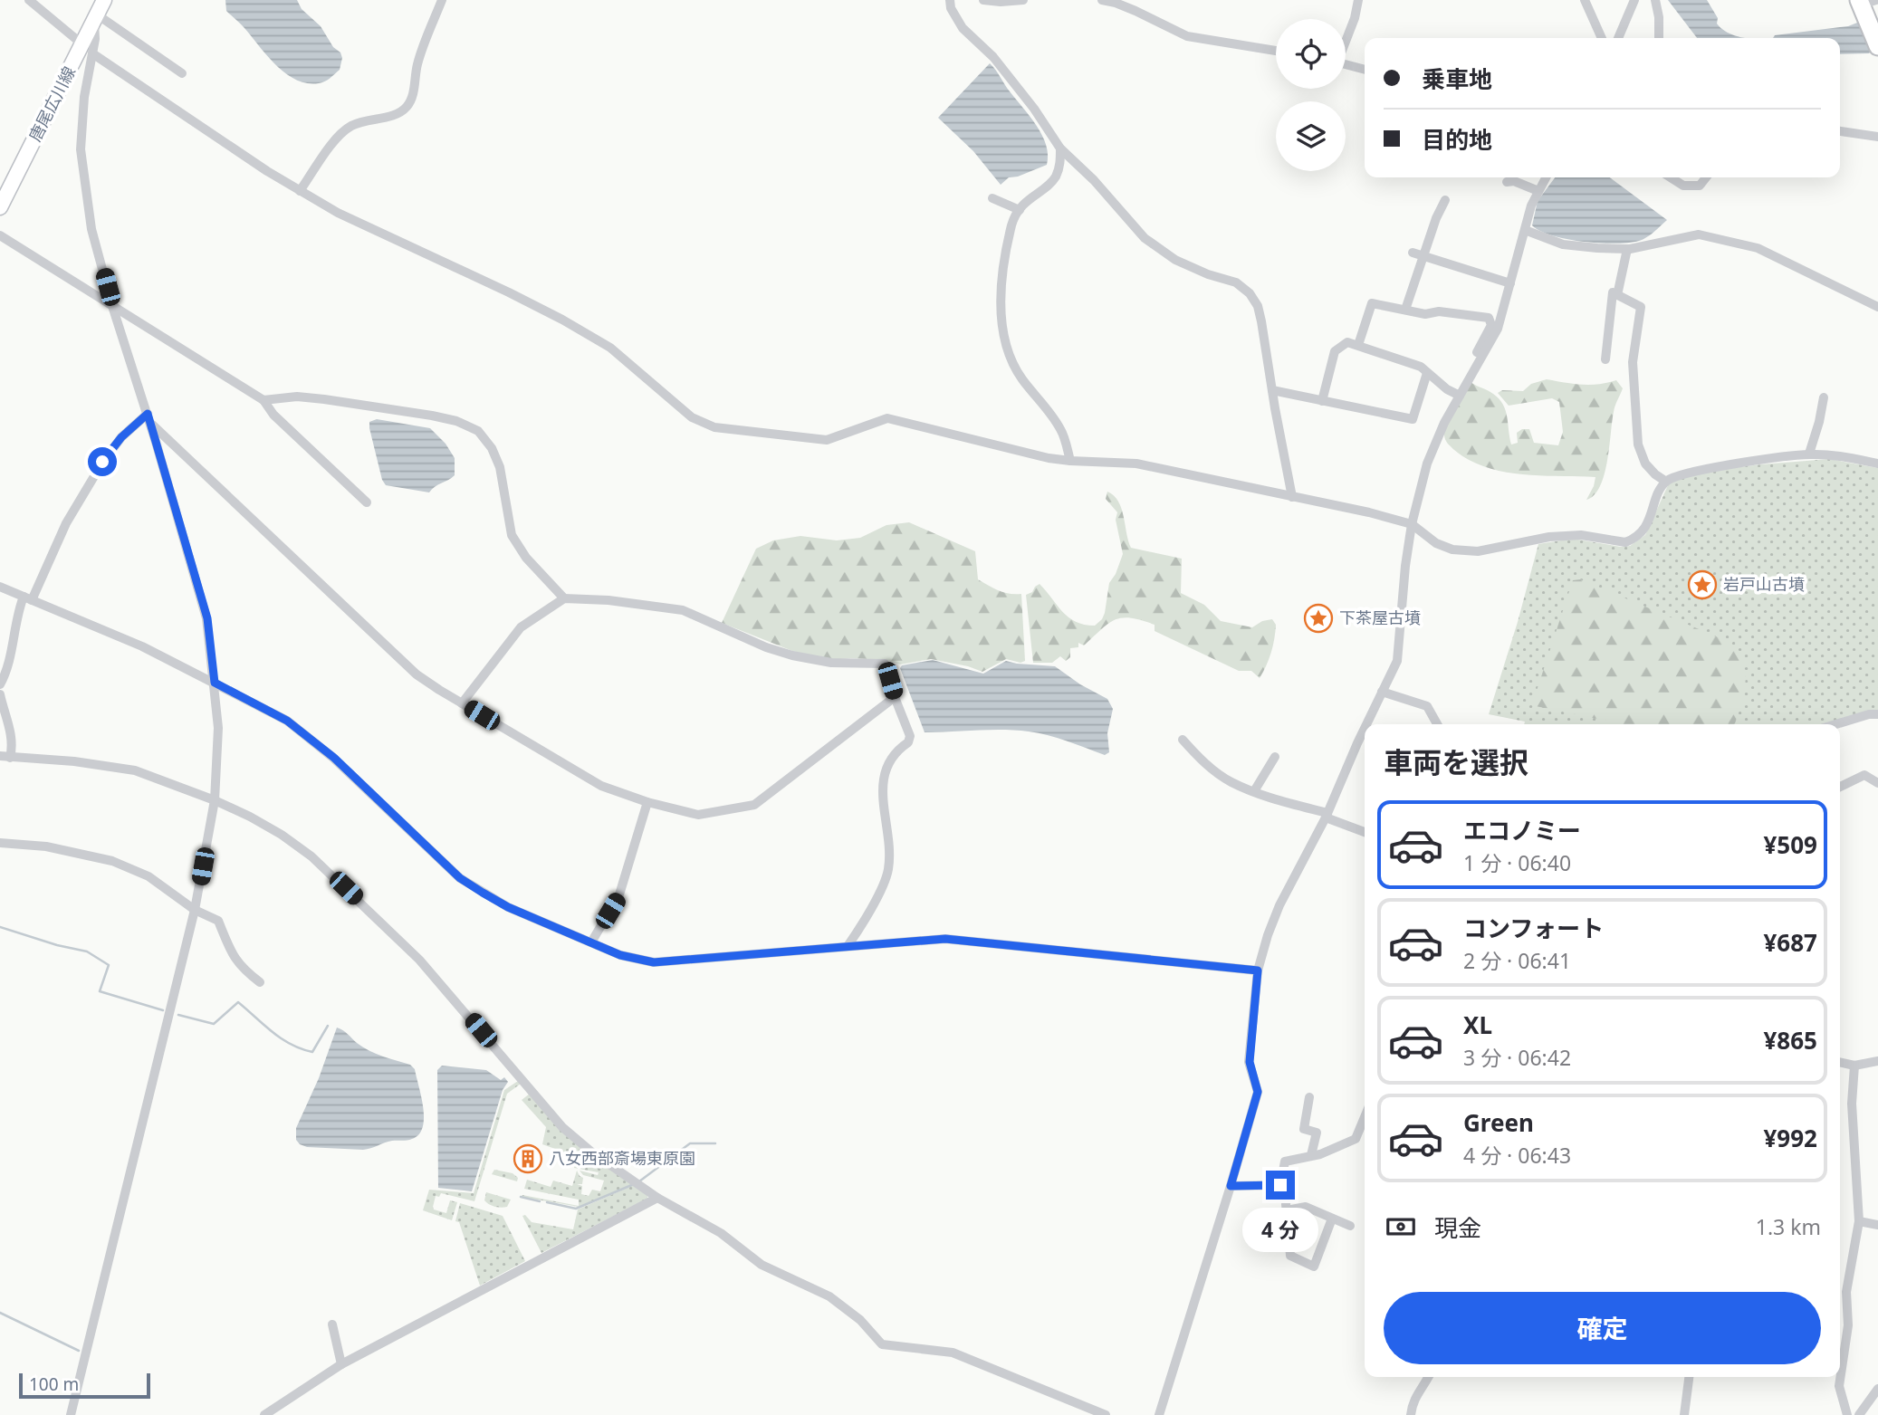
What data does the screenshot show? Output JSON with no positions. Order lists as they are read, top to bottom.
{
  "streets": {
    "main road": ["唐尾広川線"]
  },
  "places": {
    "place": ["岩戸山古墳", "下茶屋古墳"],
    "building": ["八女西部斎場東原園"]
  },
  "scale_bar": "100 m",
  "page": {
    "banner": ["乗車地", "目的地"],
    "heading": "車両を選択",
    "list": [
      {
        "name": "エコノミー",
        "note": "1 分 · 06:40",
        "value": "¥509"
      },
      {
        "name": "コンフォート",
        "note": "2 分 · 06:41",
        "value": "¥687"
      },
      {
        "name": "XL",
        "note": "3 分 · 06:42",
        "value": "¥865"
      },
      {
        "name": "Green",
        "note": "4 分 · 06:43",
        "value": "¥992"
      }
    ],
    "pay": ["現金", "1.3 km"],
    "bubble": "4 分",
    "buttons": "確定",
    "scale": "100 m"
  }
}
